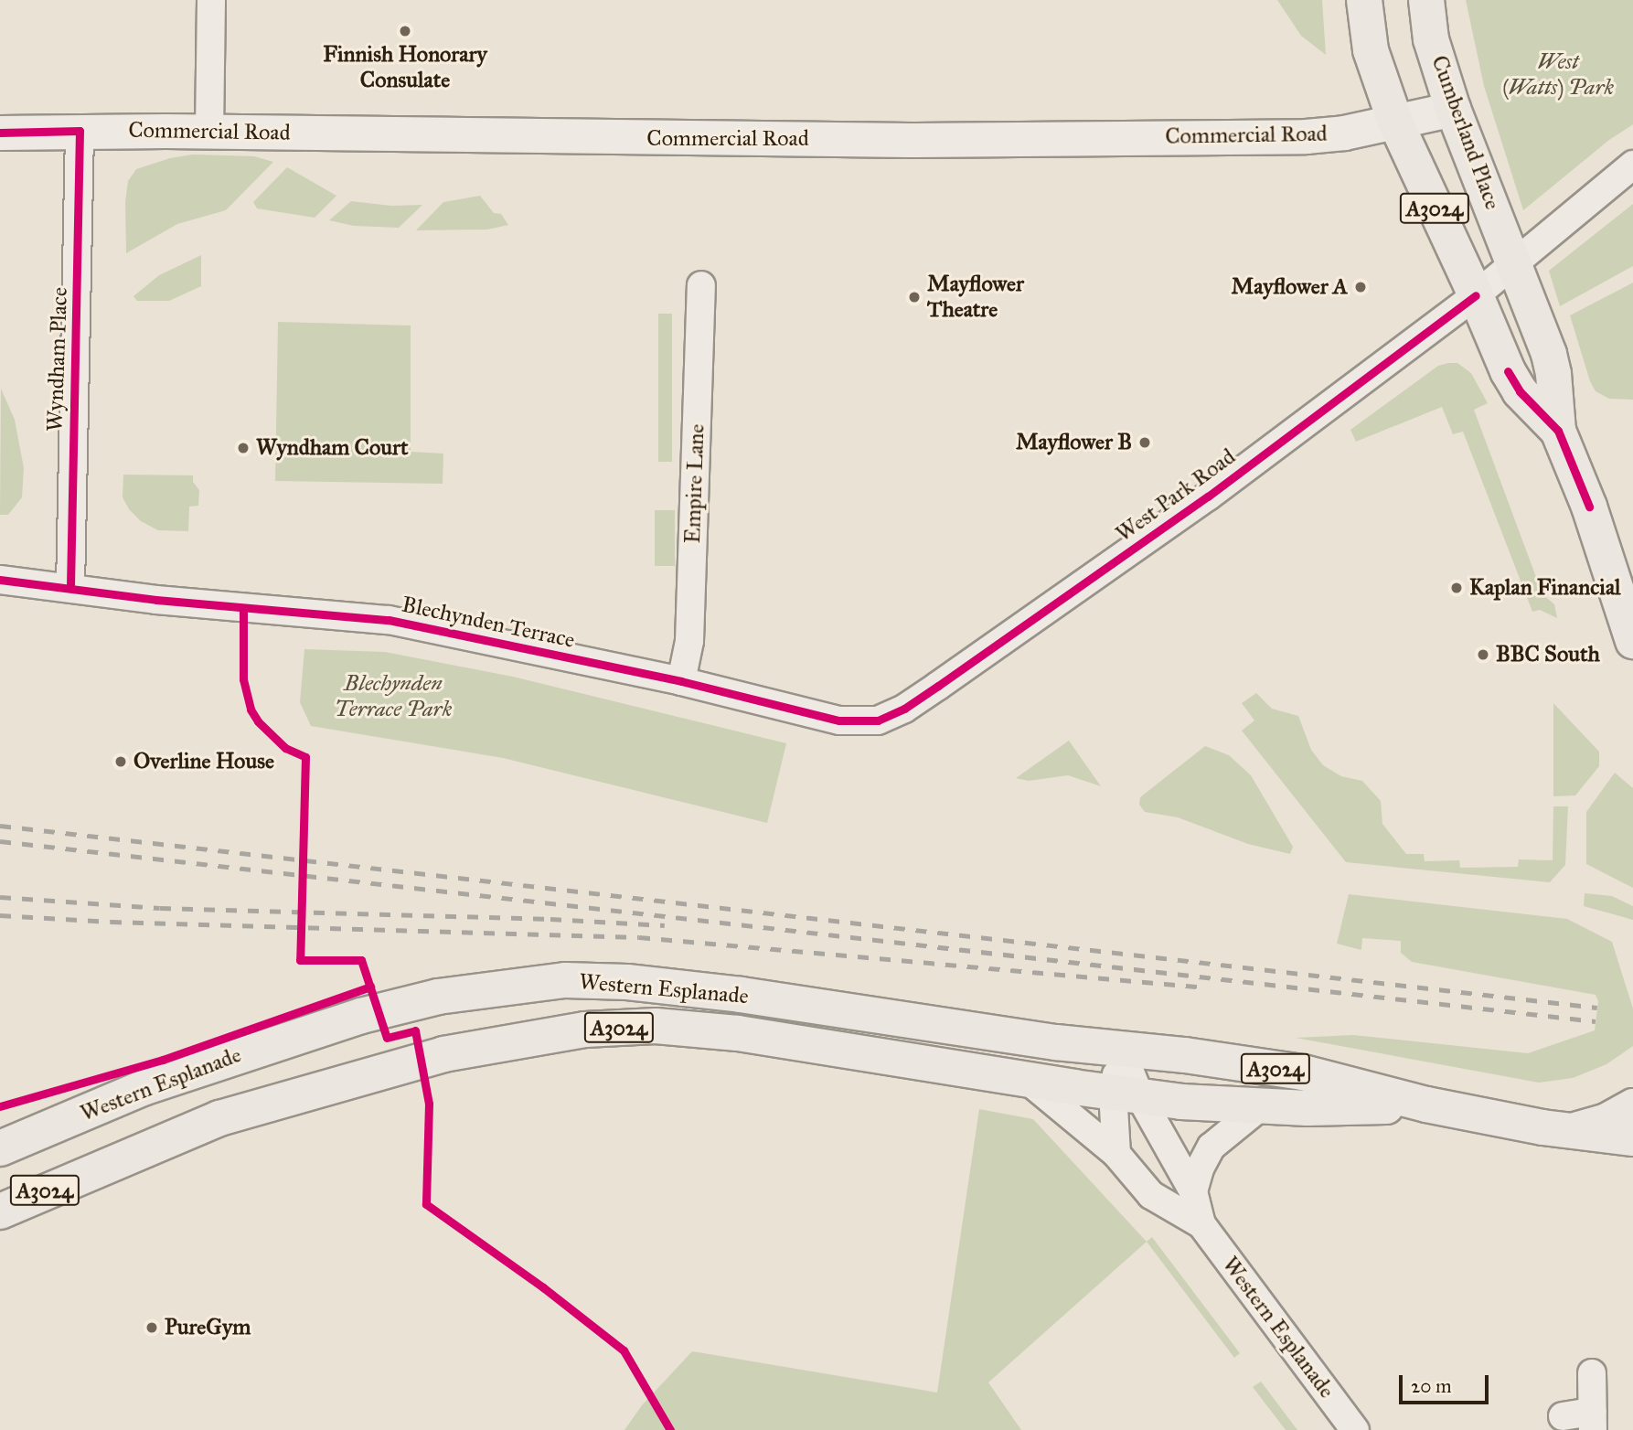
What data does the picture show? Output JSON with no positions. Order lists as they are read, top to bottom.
{
  "streets": {
    "main road": ["Cumberland Place", "A3024", "Western Esplanade"],
    "street": [
      "Commercial Road",
      "Wyndham Place",
      "Empire Lane",
      "West Park Road",
      "Blechynden Terrace"
    ]
  },
  "crossings": [
    ["Commercial Road", "Cumberland Place"],
    ["Commercial Road", "A3024"],
    ["Commercial Road", "Wyndham Place"],
    ["Cumberland Place", "A3024"],
    ["A3024", "West Park Road"],
    ["Wyndham Place", "Blechynden Terrace"],
    ["Empire Lane", "Blechynden Terrace"],
    ["West Park Road", "Blechynden Terrace"]
  ],
  "parks": ["West (Watts) Park", "Blechynden Terrace Park"],
  "places": [
    "Finnish Honorary Consulate",
    "Mayflower A",
    "Mayflower Theatre",
    "Mayflower B",
    "Wyndham Court",
    "Kaplan Financial",
    "BBC South",
    "Overline House",
    "PureGym"
  ],
  "scale_bar": "20 m"
}
